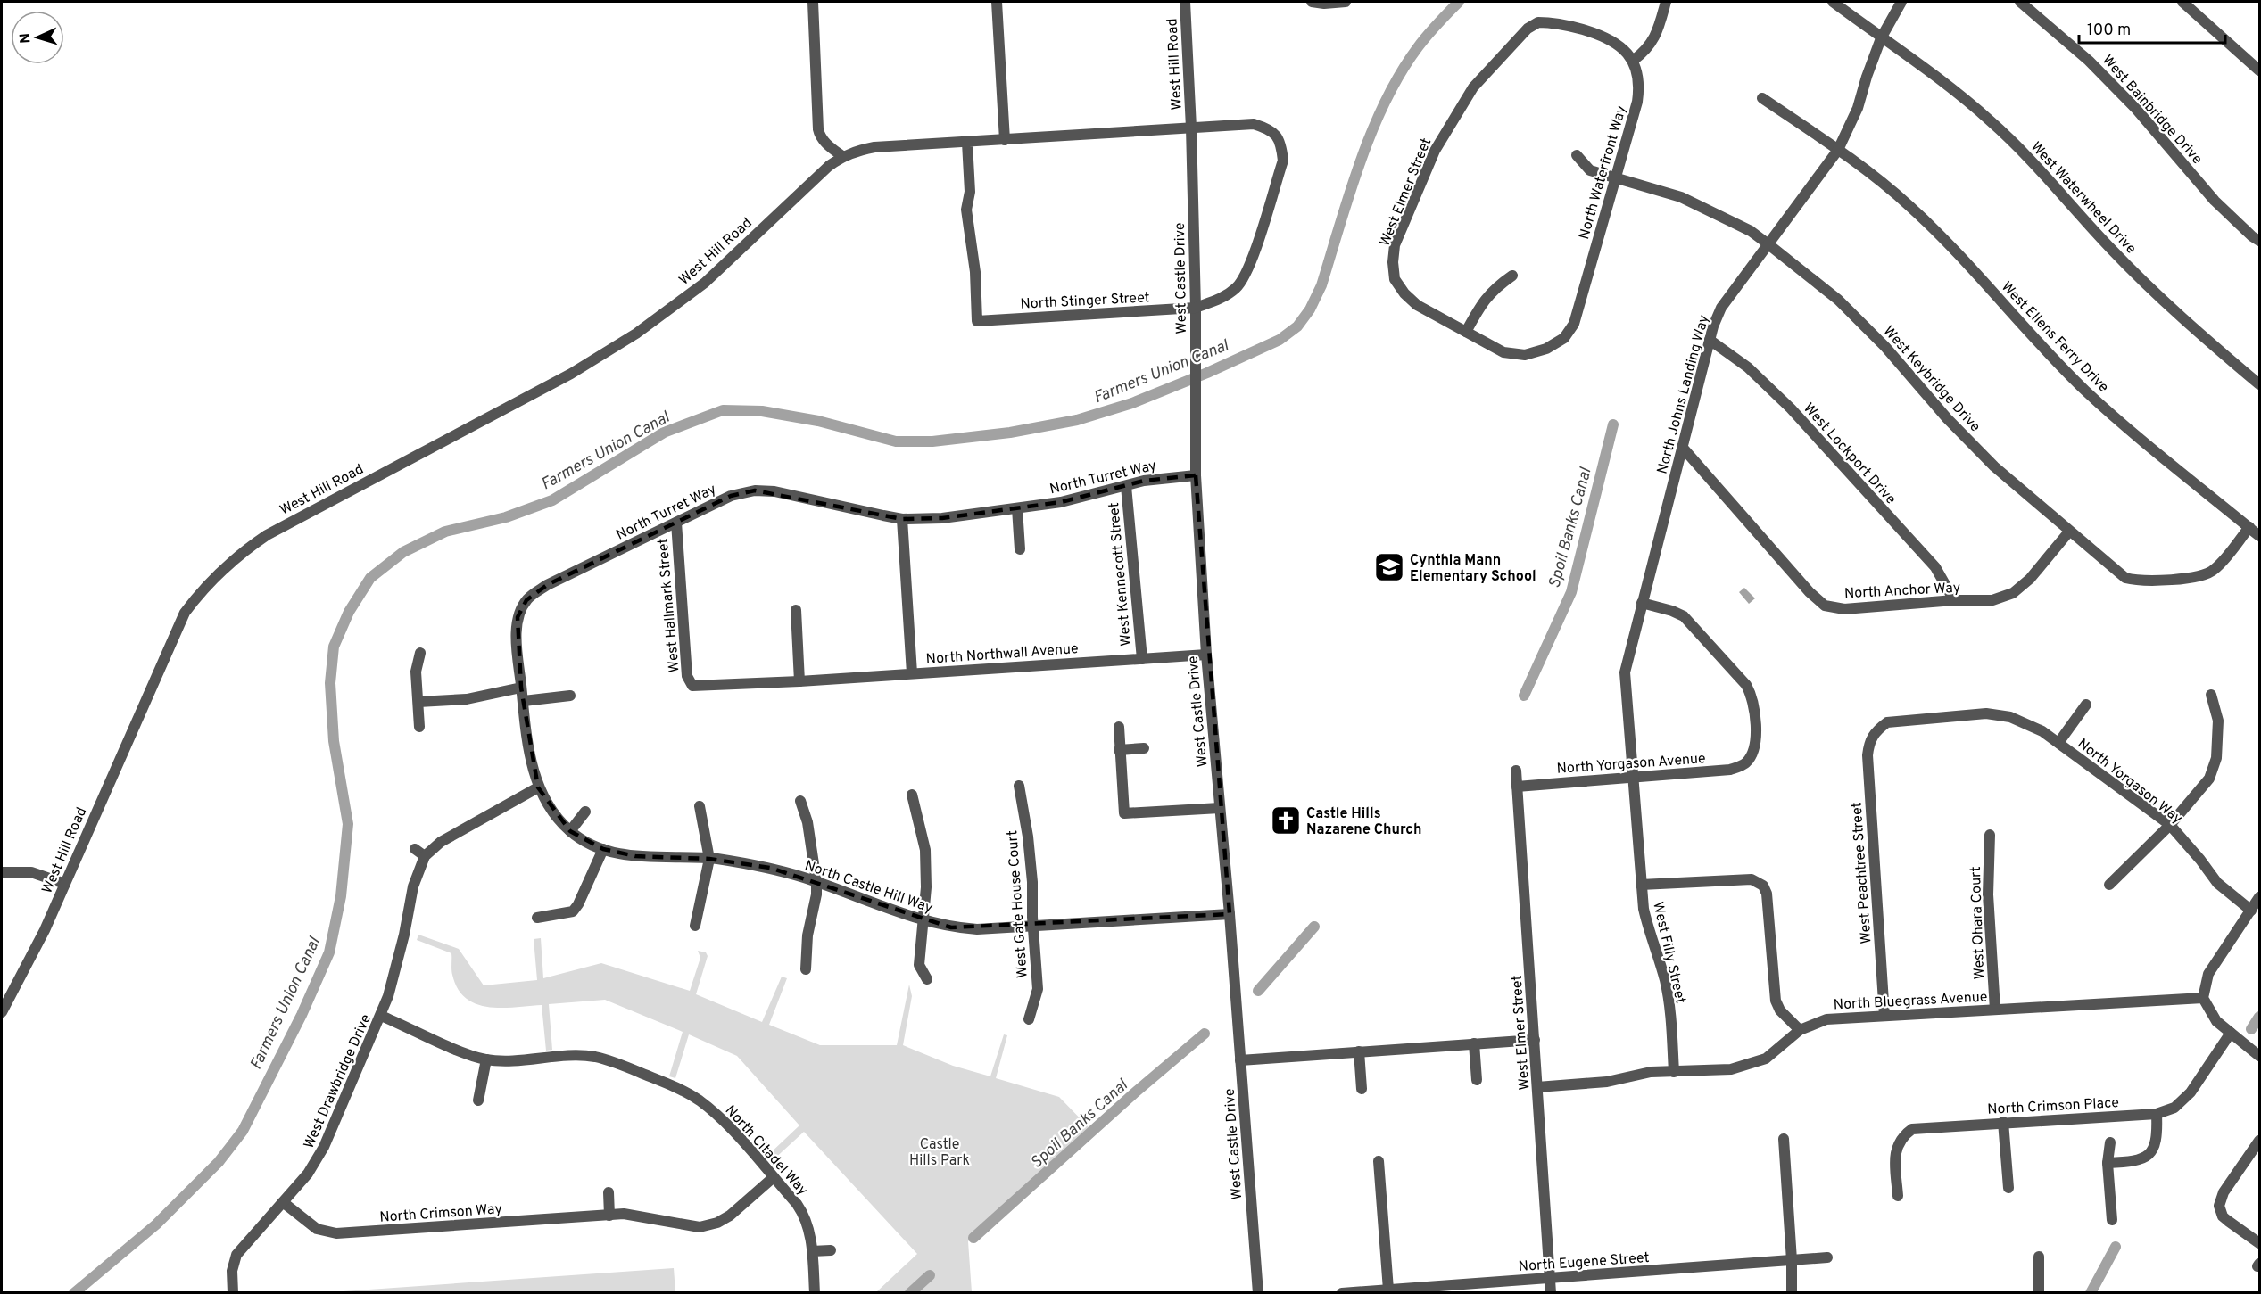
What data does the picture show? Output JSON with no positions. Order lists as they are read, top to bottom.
{
  "streets": {
    "street": [
      "West Hill Road",
      "West Bainbridge Drive",
      "North Waterfront Way",
      "West Elmer Street",
      "West Waterwheel Drive",
      "West Castle Drive",
      "North Stinger Street",
      "West Ellens Ferry Drive",
      "West Keybridge Drive",
      "North Johns Landing Way",
      "West Lockport Drive",
      "North Turret Way",
      "West Kennecott Street",
      "North Anchor Way",
      "West Hallmark Street",
      "North Northwall Avenue",
      "North Yorgason Avenue",
      "North Yorgason Way",
      "West Peachtree Street",
      "North Castle Hill Way",
      "West Gate House Court",
      "West Ohara Court",
      "West Filly Street",
      "North Bluegrass Avenue",
      "West Drawbridge Drive",
      "North Crimson Place",
      "North Citadel Way",
      "North Crimson Way",
      "North Eugene Street"
    ]
  },
  "crossings": [
    ["West Hill Road", "West Castle Drive"],
    ["West Hill Road", "North Stinger Street"],
    ["North Waterfront Way", "West Elmer Street"],
    ["North Waterfront Way", "West Keybridge Drive"],
    ["West Elmer Street", "North Yorgason Avenue"],
    ["West Elmer Street", "North Bluegrass Avenue"],
    ["West Elmer Street", "North Eugene Street"],
    ["West Waterwheel Drive", "North Johns Landing Way"],
    ["West Castle Drive", "North Stinger Street"],
    ["West Castle Drive", "North Turret Way"],
    ["West Castle Drive", "North Northwall Avenue"],
    ["West Castle Drive", "North Castle Hill Way"],
    ["West Ellens Ferry Drive", "West Keybridge Drive"],
    ["West Ellens Ferry Drive", "North Johns Landing Way"],
    ["West Keybridge Drive", "North Johns Landing Way"],
    ["West Keybridge Drive", "North Anchor Way"],
    ["North Johns Landing Way", "West Lockport Drive"],
    ["North Johns Landing Way", "North Anchor Way"],
    ["North Johns Landing Way", "North Yorgason Avenue"],
    ["North Johns Landing Way", "West Filly Street"],
    ["West Lockport Drive", "North Anchor Way"],
    ["North Turret Way", "West Kennecott Street"],
    ["North Turret Way", "West Hallmark Street"],
    ["North Turret Way", "North Castle Hill Way"],
    ["North Turret Way", "West Drawbridge Drive"],
    ["West Kennecott Street", "North Northwall Avenue"],
    ["West Hallmark Street", "North Northwall Avenue"],
    ["North Yorgason Avenue", "West Filly Street"],
    ["North Yorgason Way", "West Peachtree Street"],
    ["West Peachtree Street", "North Bluegrass Avenue"],
    ["North Castle Hill Way", "West Gate House Court"],
    ["North Castle Hill Way", "West Drawbridge Drive"],
    ["West Ohara Court", "North Bluegrass Avenue"],
    ["West Filly Street", "North Bluegrass Avenue"],
    ["West Drawbridge Drive", "North Citadel Way"],
    ["West Drawbridge Drive", "North Crimson Way"],
    ["North Citadel Way", "North Crimson Way"]
  ],
  "water": ["Farmers Union Canal", "Spoil Banks Canal"],
  "parks": ["Castle Hills Park"],
  "places": {
    "school or university": ["Cynthia Mann Elementary School"],
    "church": ["Castle Hills Nazarene Church"]
  },
  "scale_bar": "100 m",
  "north": "left"
}
